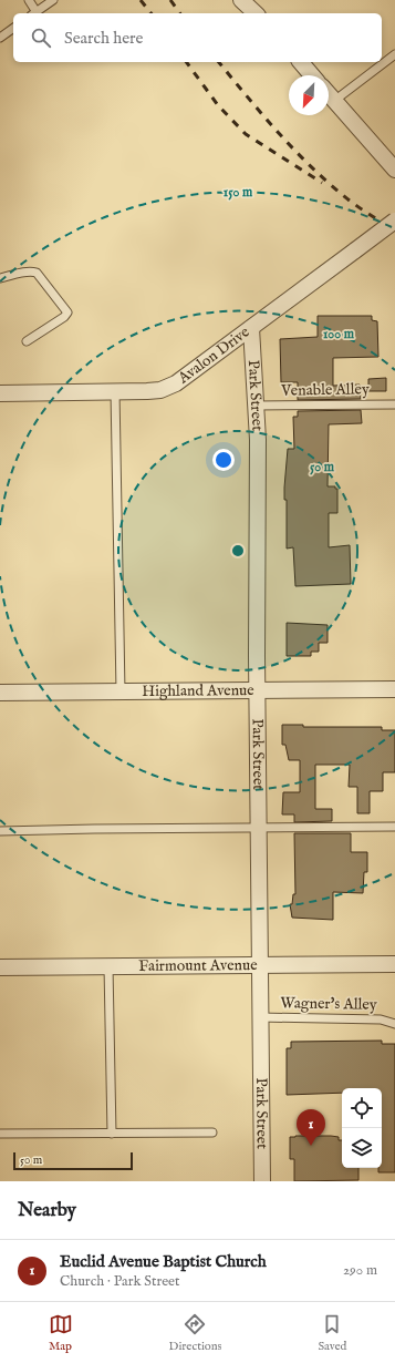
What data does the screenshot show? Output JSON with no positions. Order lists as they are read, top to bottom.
{
  "streets": {
    "street": [
      "Avalon Drive",
      "Park Street",
      "Highland Avenue",
      "Fairmount Avenue"
    ],
    "lane": ["Venable Alley", "Wagner's Alley"]
  },
  "crossings": [
    ["Avalon Drive", "Park Street"],
    ["Venable Alley", "Park Street"],
    ["Park Street", "Highland Avenue"],
    ["Park Street", "Fairmount Avenue"],
    ["Park Street", "Wagner's Alley"]
  ],
  "scale_bar": "50 m",
  "north": "bottom left",
  "page": {
    "search": "Search here",
    "pins": "1",
    "scale": "50 m",
    "heading": "Nearby",
    "list": [
      {
        "mark": "1",
        "name": "Euclid Avenue Baptist Church",
        "note": "Church · Park Street",
        "value": "290 m"
      }
    ],
    "nav": ["Map", "Directions", "Saved"]
  },
  "rings": ["150 m", "100 m", "50 m"]
}
